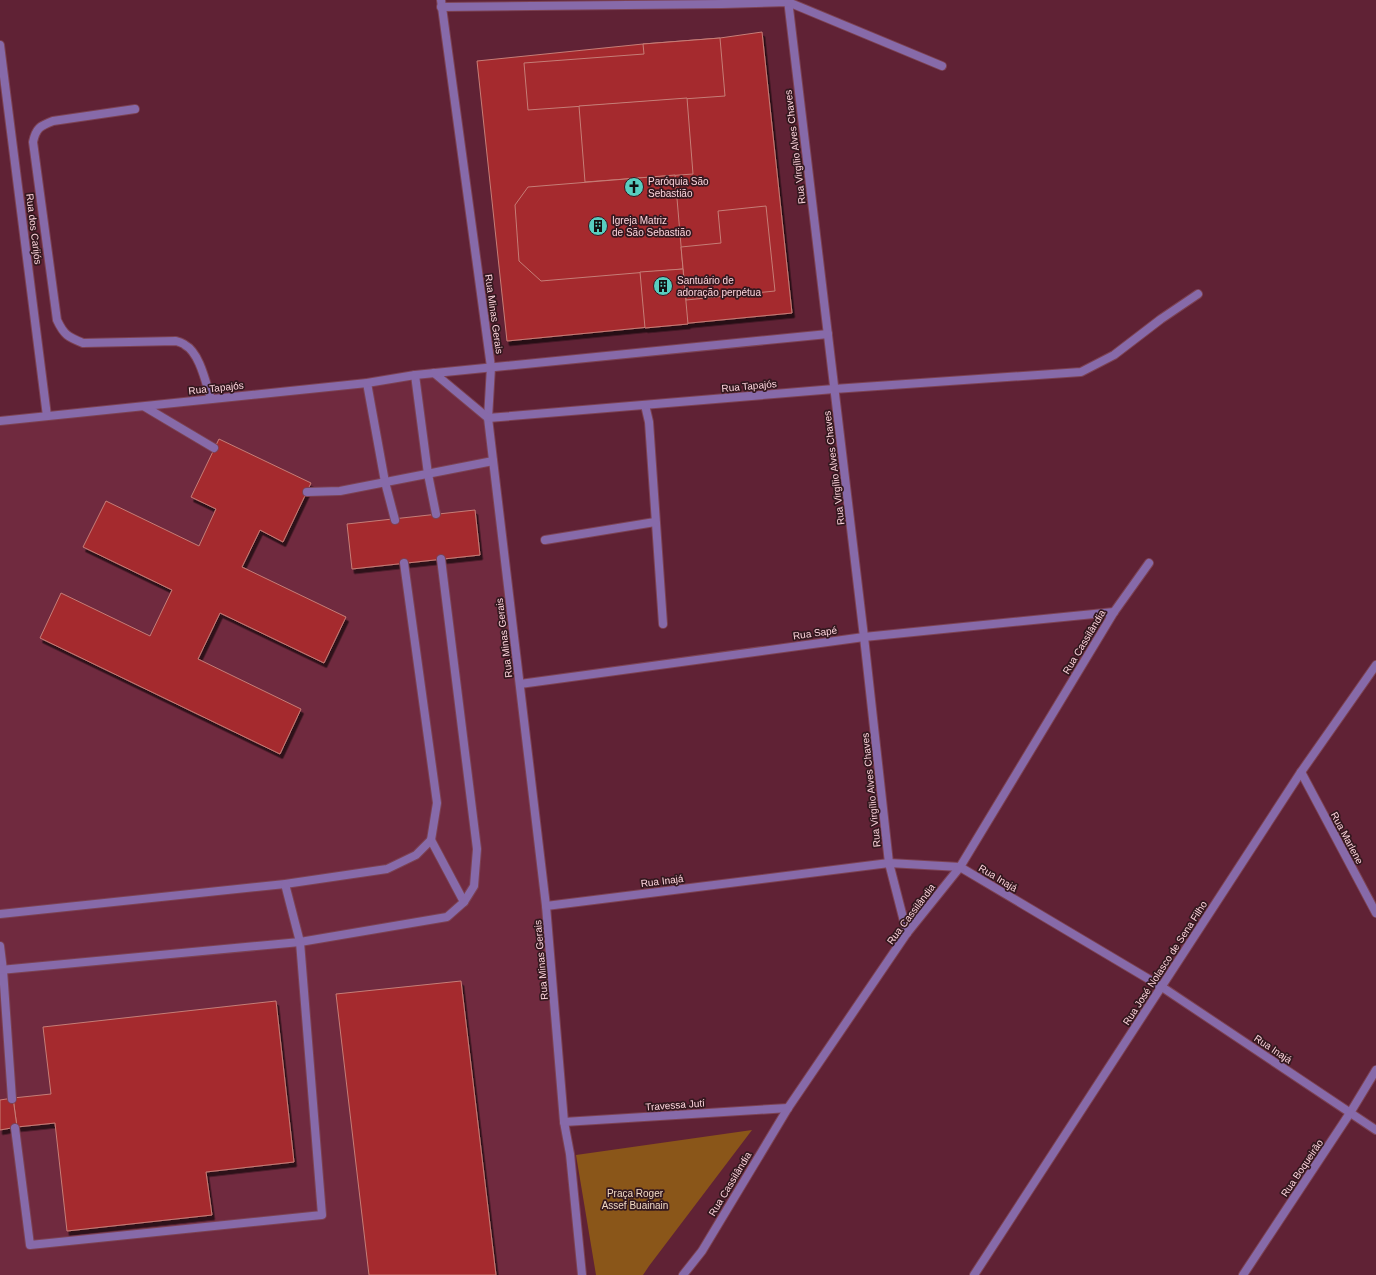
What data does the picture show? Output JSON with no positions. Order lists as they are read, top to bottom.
{
  "streets": {
    "street": [
      "Rua Virgílio Alves Chaves",
      "Rua dos Carijós",
      "Rua Minas Gerais",
      "Rua Tapajós",
      "Rua Sapé",
      "Rua Cassilândia",
      "Rua Marlene",
      "Rua Inajá",
      "Rua José Nolasco de Sena Filho",
      "Travessa Jutí",
      "Rua Boqueirão"
    ]
  },
  "crossings": [
    ["Rua Virgílio Alves Chaves", "Rua Tapajós"],
    ["Rua Virgílio Alves Chaves", "Rua Sapé"],
    ["Rua Virgílio Alves Chaves", "Rua Cassilândia"],
    ["Rua Virgílio Alves Chaves", "Rua Inajá"],
    ["Rua dos Carijós", "Rua Tapajós"],
    ["Rua Minas Gerais", "Rua Tapajós"],
    ["Rua Minas Gerais", "Rua Sapé"],
    ["Rua Minas Gerais", "Rua Inajá"],
    ["Rua Minas Gerais", "Travessa Jutí"],
    ["Rua Sapé", "Rua Cassilândia"],
    ["Rua Cassilândia", "Rua Inajá"],
    ["Rua Cassilândia", "Travessa Jutí"],
    ["Rua Marlene", "Rua José Nolasco de Sena Filho"],
    ["Rua Inajá", "Rua José Nolasco de Sena Filho"],
    ["Rua Inajá", "Rua Boqueirão"]
  ],
  "parks": ["Praça Roger Assef Buainain"],
  "places": {
    "church": ["Paróquia São Sebastião"],
    "building": ["Igreja Matriz de São Sebastião", "Santuário de adoração perpétua"]
  }
}
